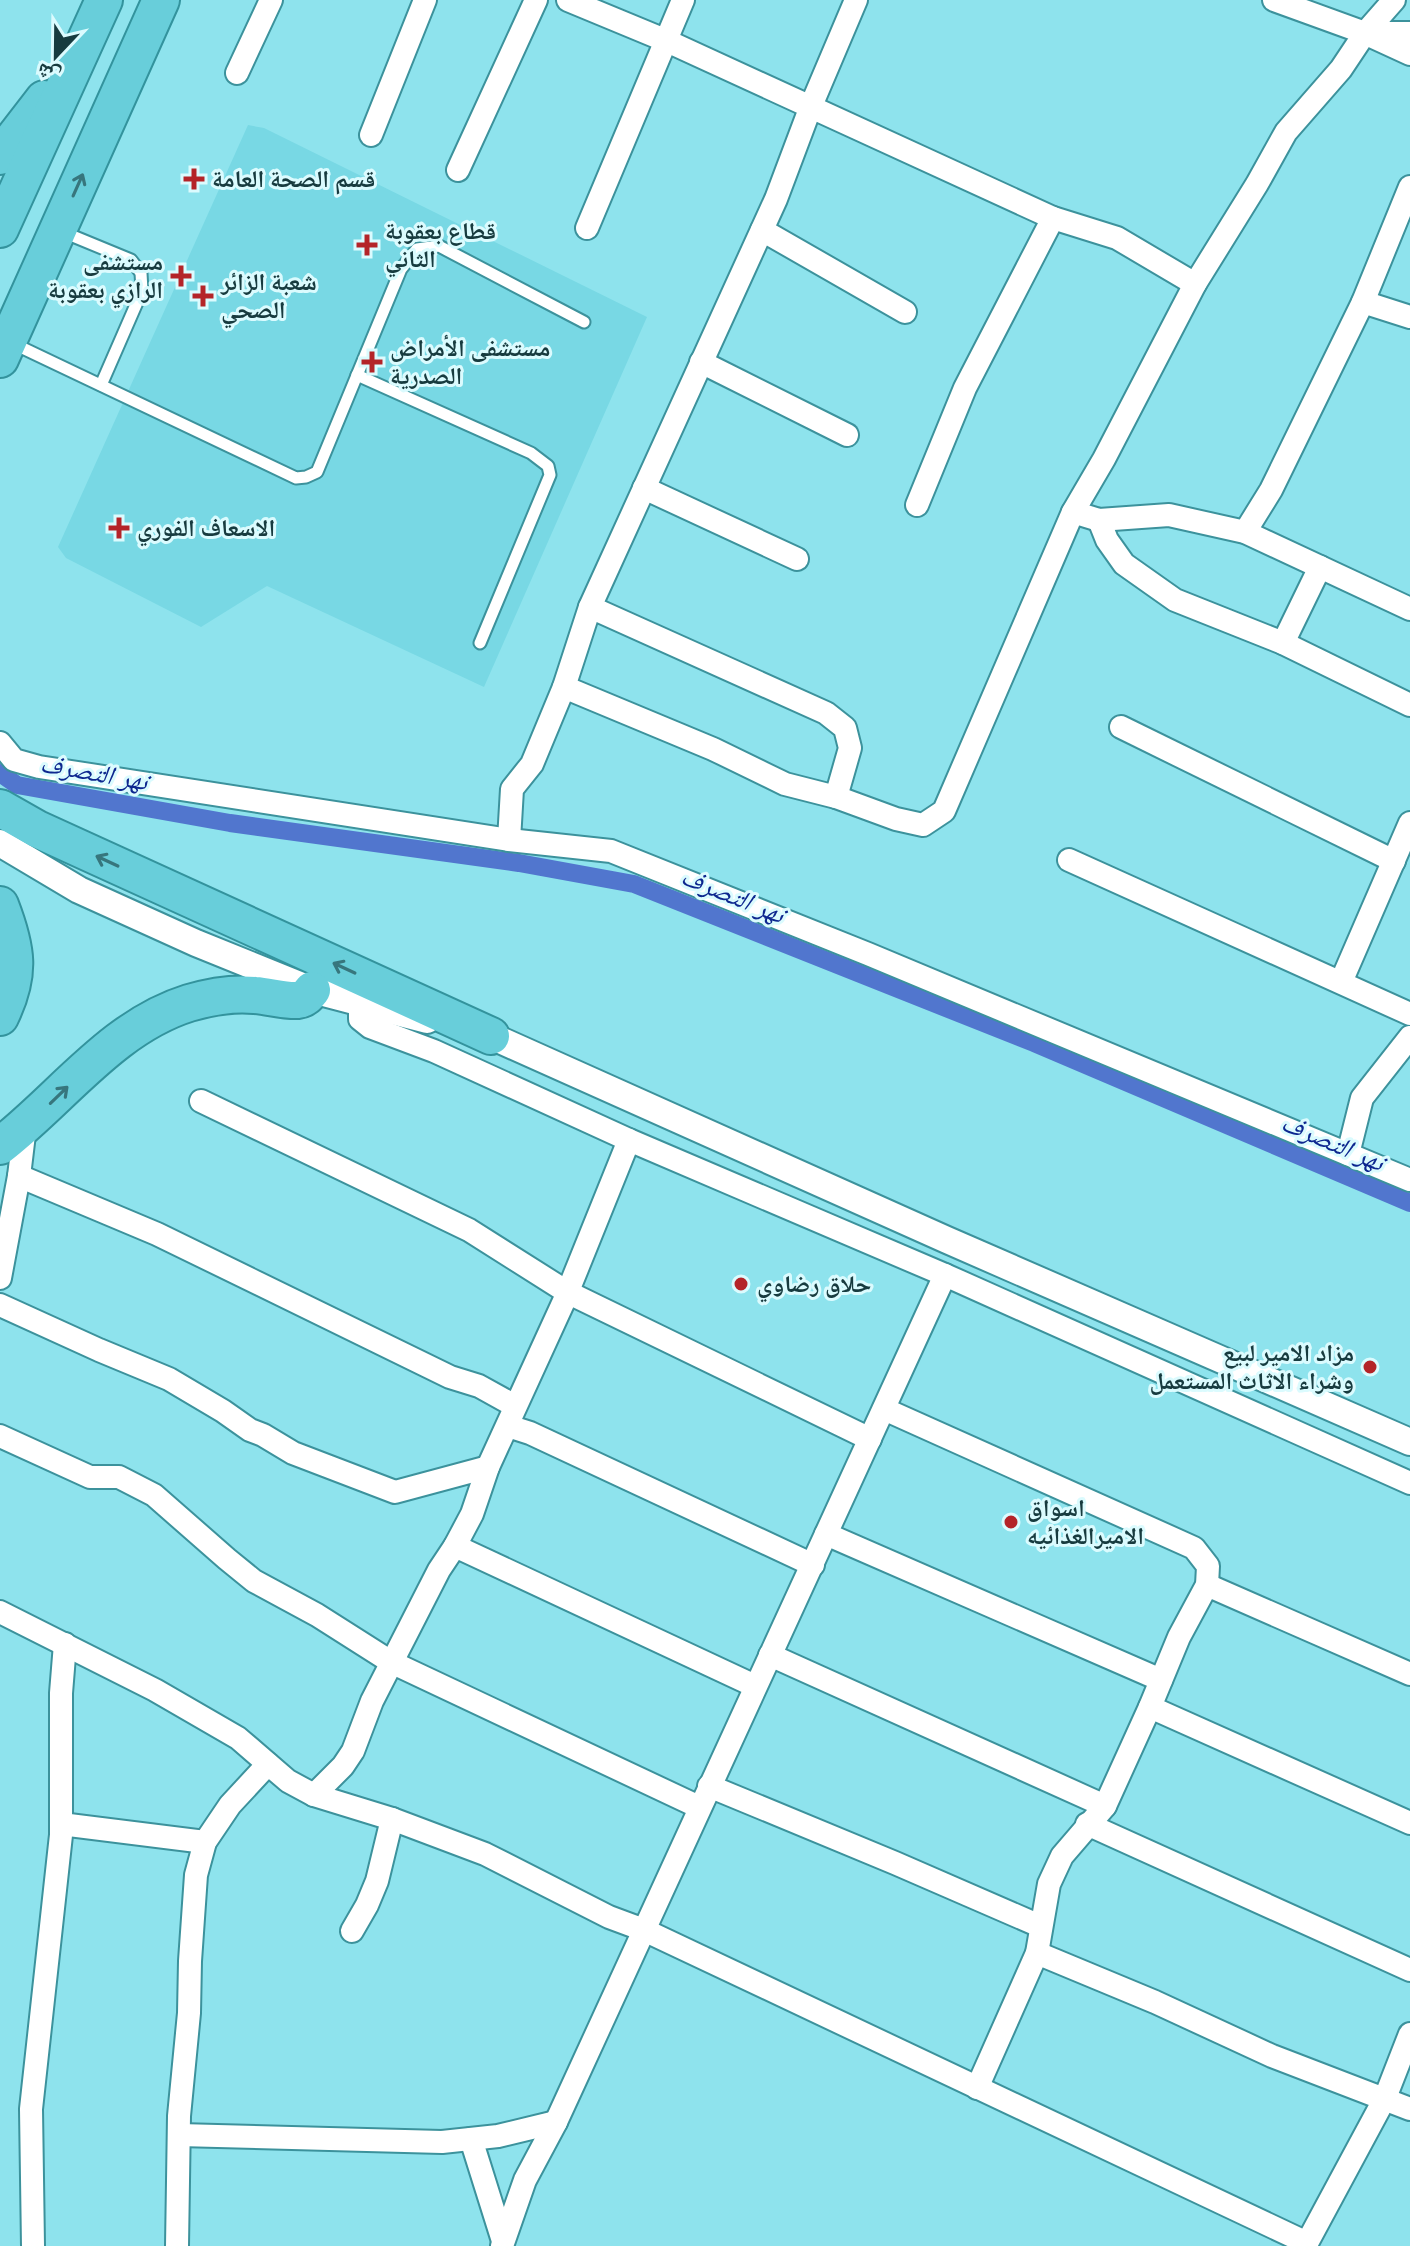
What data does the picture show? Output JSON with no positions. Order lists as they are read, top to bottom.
{
  "water": ["نهر التصرف"],
  "places": {
    "health": [
      "قسم الصحة العامة",
      "قطاع بعقوبة الثاني",
      "مستشفى الرازي بعقوبة",
      "شعبة الزائر الصحي",
      "مستشفى الأمراض الصدرية",
      "الاسعاف الفوري"
    ],
    "other": ["حلاق رضاوي", "مزاد الامير لبيع وشراء الاثاث المستعمل", "اسواق الاميرالغذائيه"]
  },
  "north": "bottom"
}
